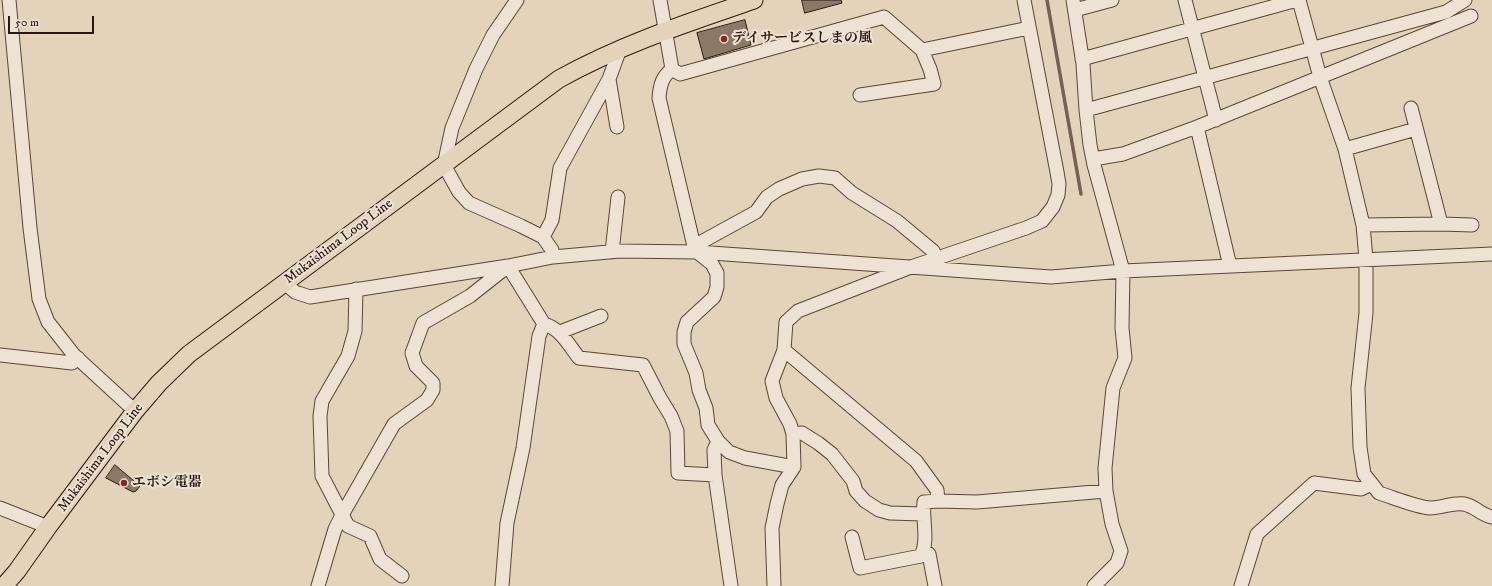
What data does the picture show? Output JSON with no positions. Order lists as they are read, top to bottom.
{
  "streets": {
    "main road": ["Mukaishima Loop Line"]
  },
  "places": ["デイサービスしまの風", "エボシ電器"],
  "scale_bar": "50 m"
}
